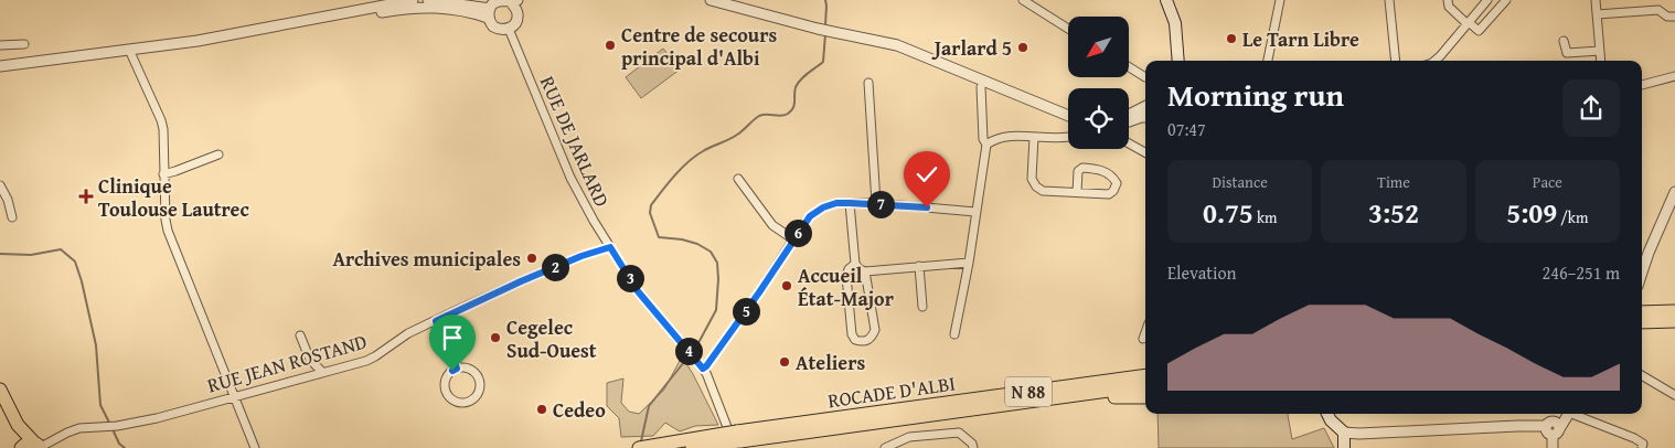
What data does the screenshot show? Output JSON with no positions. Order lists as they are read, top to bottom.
{
  "streets": {
    "main road": ["ROCADE D'ALBI", "N 88"],
    "street": ["RUE DE JARLARD", "RUE JEAN ROSTAND"]
  },
  "crossings": [
    ["RUE DE JARLARD", "RUE JEAN ROSTAND"],
    ["RUE DE JARLARD", "ROCADE D'ALBI"]
  ],
  "places": {
    "other": [
      "Le Tarn Libre",
      "Centre de secours principal d'Albi",
      "Jarlard 5",
      "Archives municipales",
      "Accueil État-Major",
      "Cegelec Sud-Ouest",
      "Ateliers",
      "Cedeo"
    ],
    "health": ["Clinique Toulouse Lautrec"]
  },
  "north": "bottom left",
  "page": {
    "heading": ["Morning run", "07:47"],
    "stats": [
      ["Distance", "0.75 km"],
      ["Time", "3:52"],
      ["Pace", "5:09 /km"]
    ],
    "pins": [
      "7",
      "6",
      "2",
      "3",
      "5",
      "4"
    ],
    "chart": ["Elevation", "246–251 m"]
  }
}
